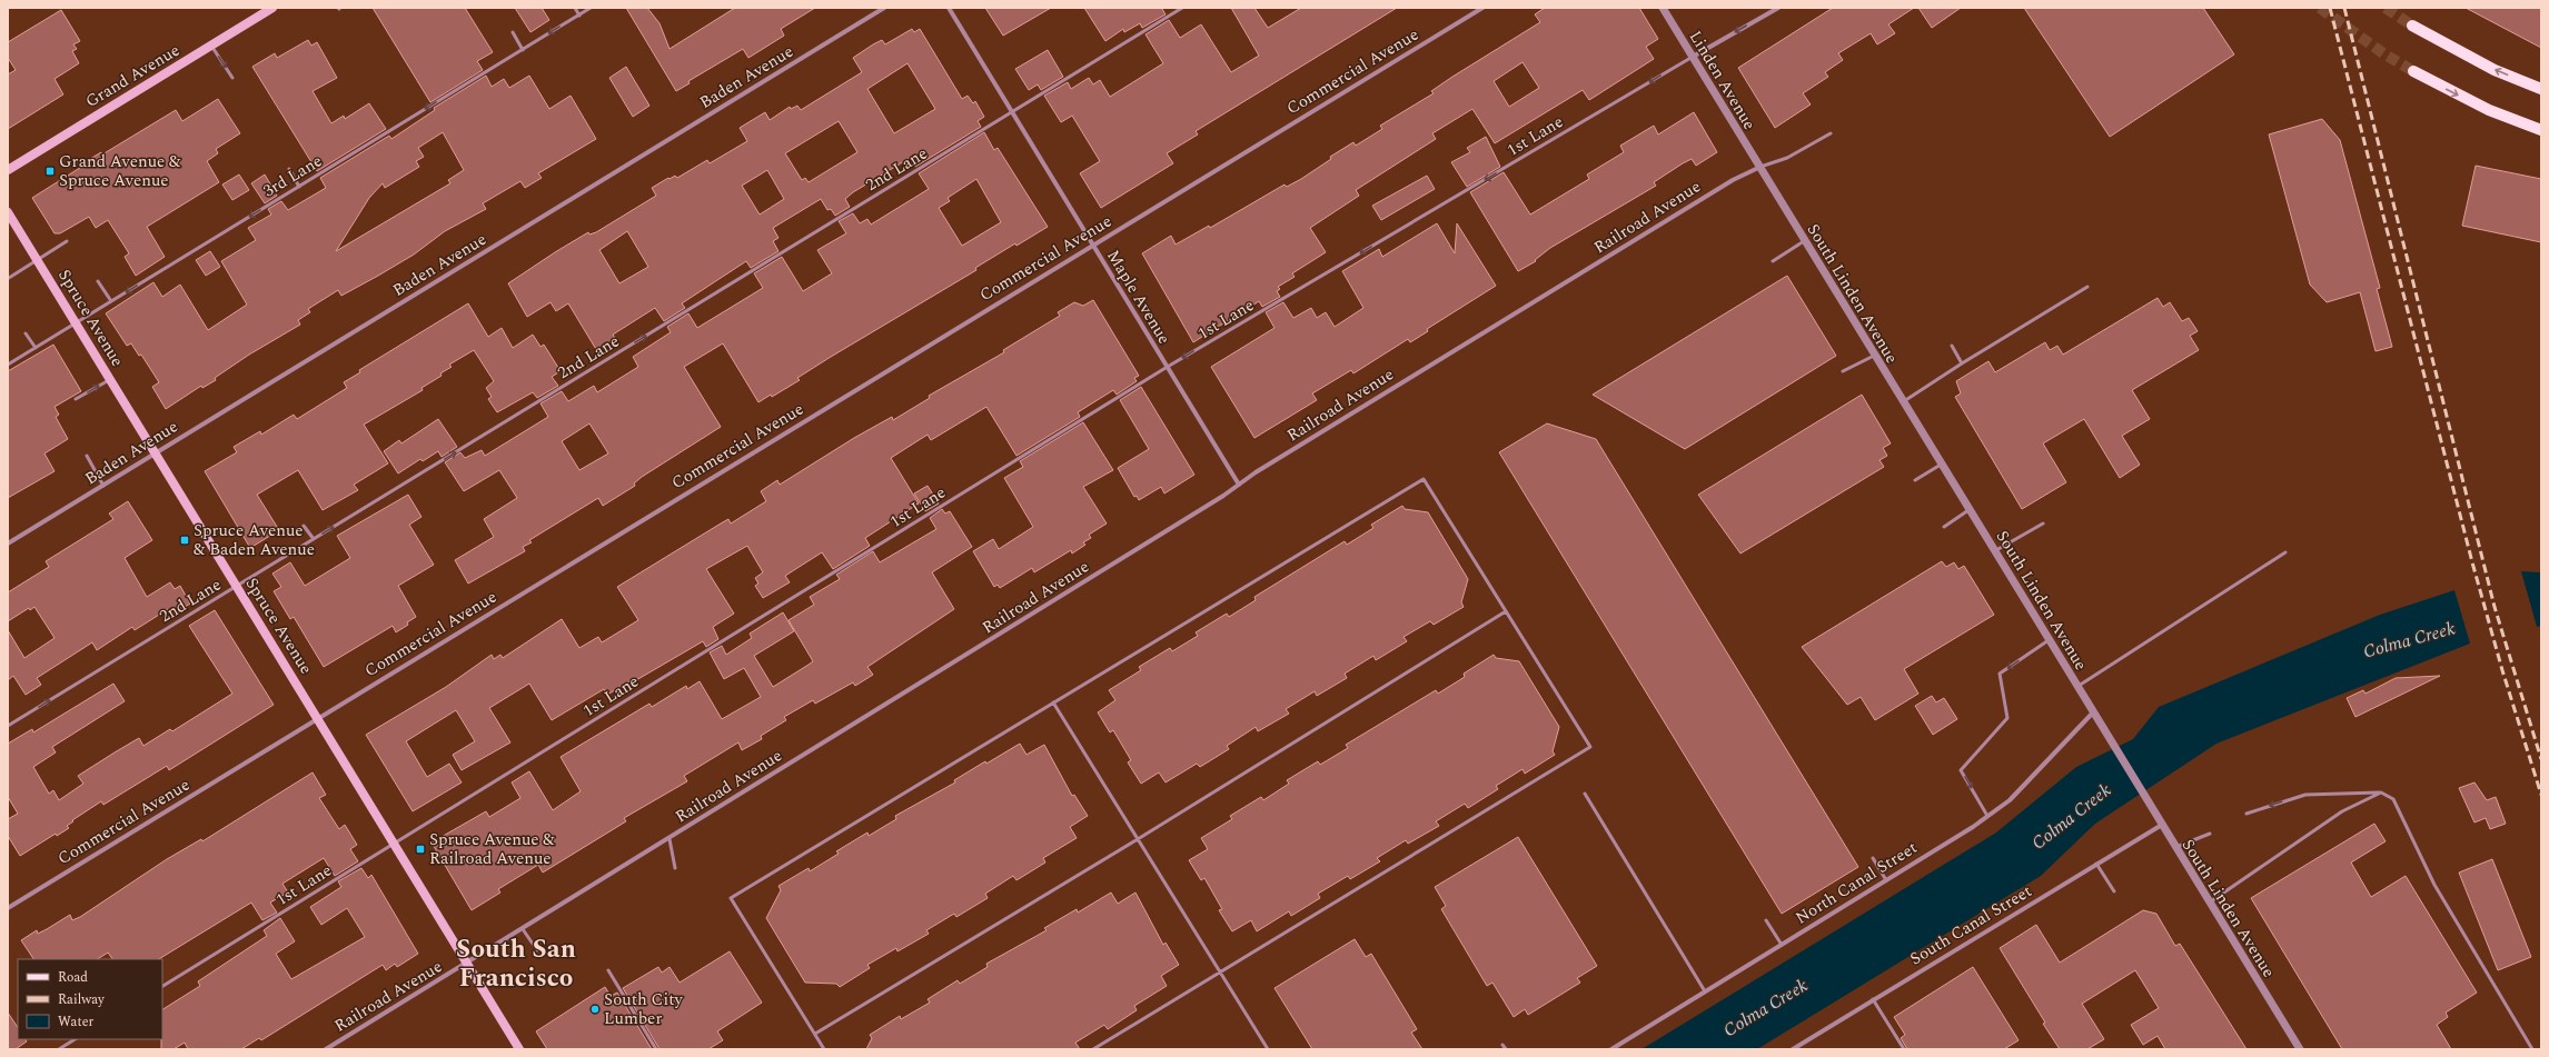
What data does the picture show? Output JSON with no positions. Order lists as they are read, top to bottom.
{
  "streets": {
    "main road": ["Grand Avenue", "Spruce Avenue"],
    "street": [
      "Commercial Avenue",
      "Baden Avenue",
      "Linden Avenue",
      "Railroad Avenue",
      "South Linden Avenue",
      "Maple Avenue",
      "North Canal Street",
      "South Canal Street"
    ],
    "lane": ["1st Lane", "2nd Lane", "3rd Lane"]
  },
  "crossings": [
    ["Commercial Avenue", "Maple Avenue"],
    ["Commercial Avenue", "Spruce Avenue"],
    ["Baden Avenue", "Spruce Avenue"],
    ["Linden Avenue", "1st Lane"],
    ["Linden Avenue", "Railroad Avenue"],
    ["Linden Avenue", "South Linden Avenue"],
    ["1st Lane", "Maple Avenue"],
    ["1st Lane", "Spruce Avenue"],
    ["2nd Lane", "Maple Avenue"],
    ["2nd Lane", "Spruce Avenue"],
    ["3rd Lane", "Spruce Avenue"],
    ["Railroad Avenue", "South Linden Avenue"],
    ["Railroad Avenue", "Maple Avenue"],
    ["Railroad Avenue", "Spruce Avenue"],
    ["South Linden Avenue", "North Canal Street"],
    ["South Linden Avenue", "South Canal Street"]
  ],
  "one_way": ["2nd Lane", "3rd Lane"],
  "districts": ["South San Francisco"],
  "water": ["Colma Creek"],
  "places": {
    "transit": ["Grand Avenue & Spruce Avenue", "Spruce Avenue & Baden Avenue", "Spruce Avenue & Railroad Avenue"],
    "other": ["South City Lumber"]
  },
  "legend": ["Road", "Railway", "Water"]
}
